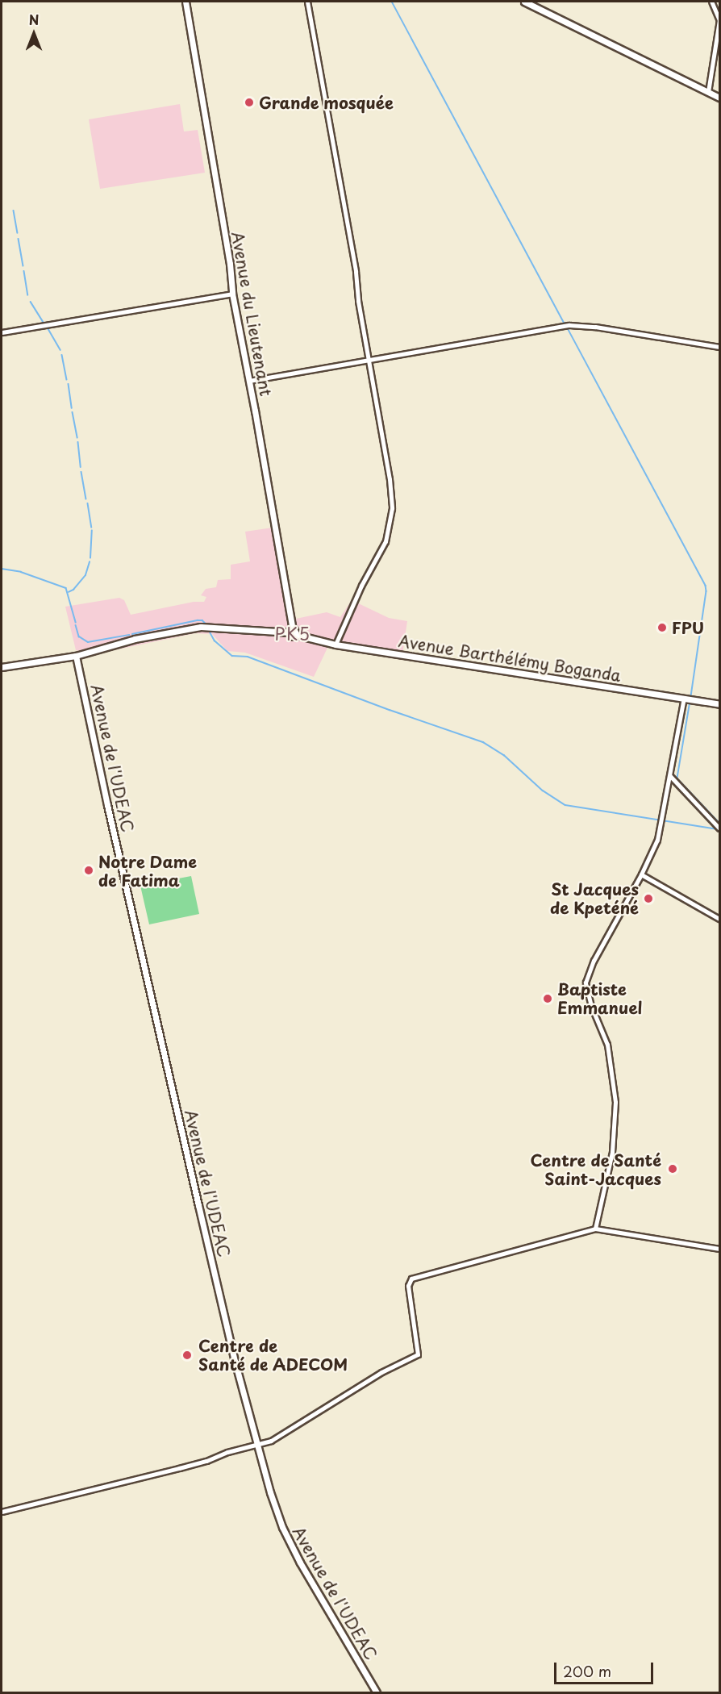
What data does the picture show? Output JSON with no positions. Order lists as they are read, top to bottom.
{
  "streets": {
    "main road": ["Avenue du Lieutenant", "Avenue Barthélémy Boganda", "Avenue de I'UDEAC"]
  },
  "crossings": [
    ["Avenue du Lieutenant", "Avenue Barthélémy Boganda"],
    ["Avenue Barthélémy Boganda", "Avenue de I'UDEAC"]
  ],
  "districts": ["PK5"],
  "places": [
    "Grande mosquée",
    "FPU",
    "Notre Dame de Fatima",
    "St Jacques de Kpeténé",
    "Baptiste Emmanuel",
    "Centre de Santé Saint-Jacques",
    "Centre de Santé de ADECOM"
  ],
  "scale_bar": "200 m",
  "north": "top"
}
